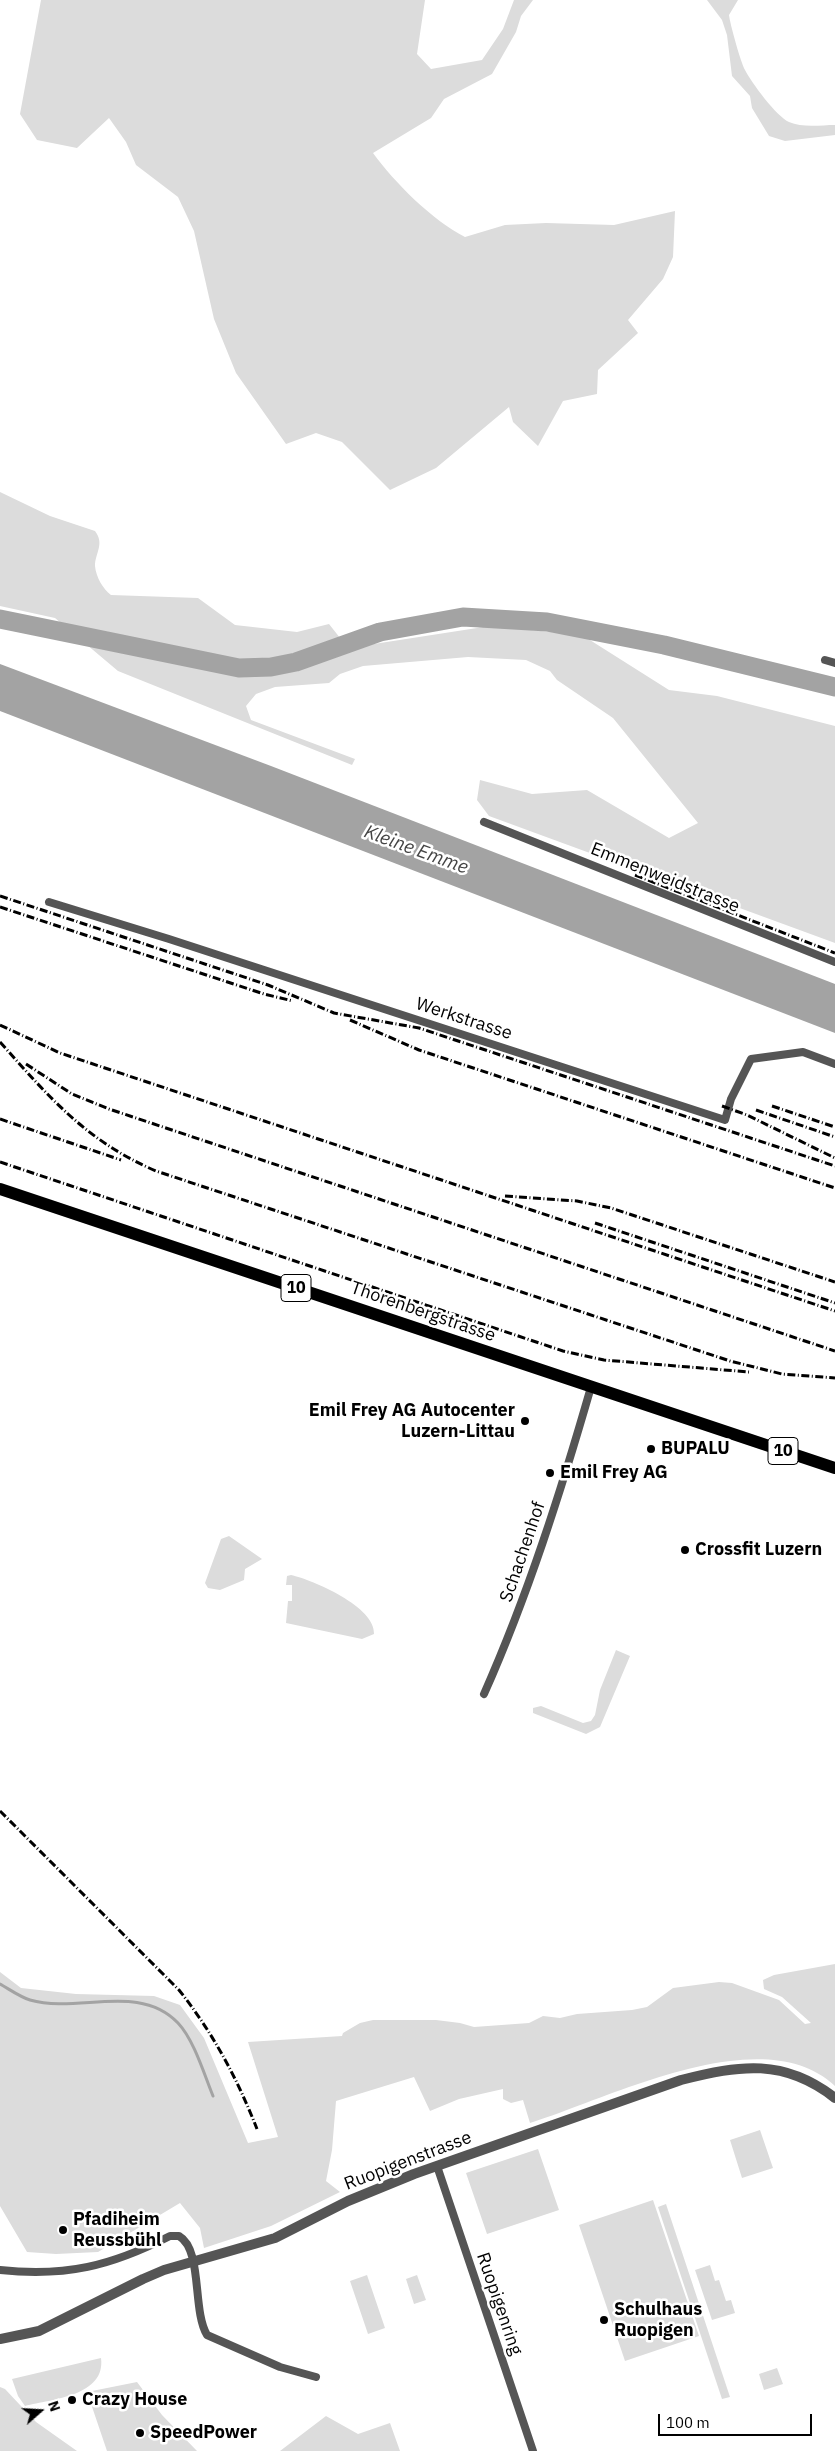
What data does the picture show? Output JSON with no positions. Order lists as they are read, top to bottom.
{
  "streets": {
    "main road": ["10", "Thorenbergstrasse"],
    "street": [
      "Emmenweidstrasse",
      "Werkstrasse",
      "Schachenhof",
      "Ruopigenstrasse",
      "Ruopigenring"
    ]
  },
  "crossings": [
    ["Thorenbergstrasse", "Schachenhof"],
    ["Ruopigenstrasse", "Ruopigenring"]
  ],
  "water": ["Kleine Emme"],
  "places": [
    "Emil Frey AG Autocenter Luzern-Littau",
    "BUPALU",
    "Emil Frey AG",
    "Crossfit Luzern",
    "Pfadiheim Reussbühl",
    "Schulhaus Ruopigen",
    "Crazy House",
    "SpeedPower"
  ],
  "scale_bar": "100 m",
  "north": "right"
}
